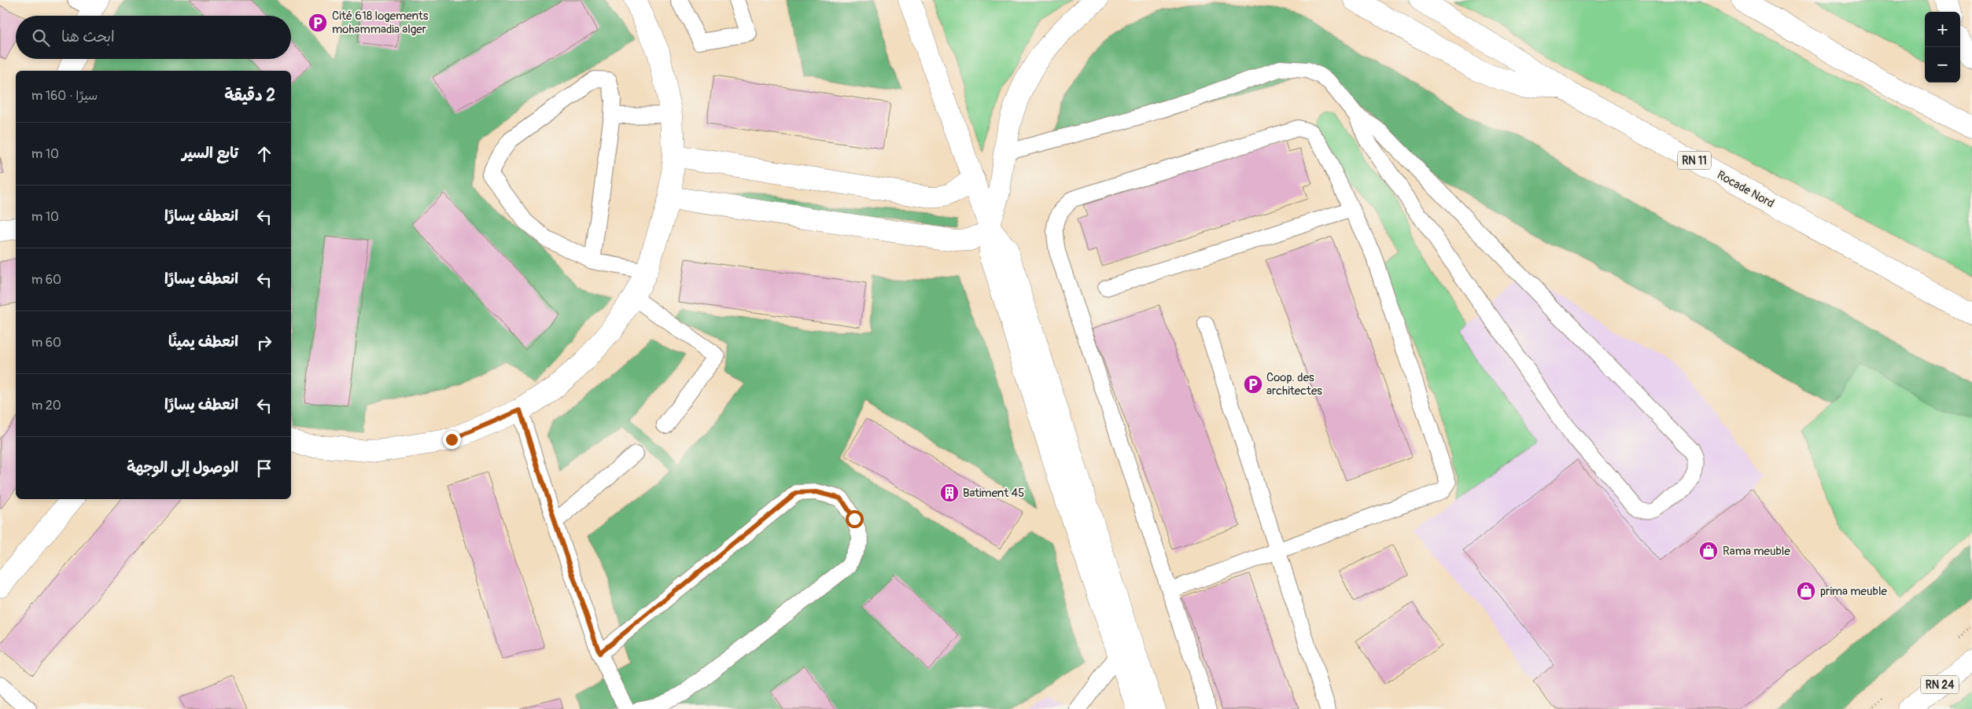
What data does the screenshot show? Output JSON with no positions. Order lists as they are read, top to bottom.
{
  "streets": {
    "main road": ["RN 11", "Rocade Nord", "RN 24"]
  },
  "places": {
    "parking": ["Cité 618 logements mohammadia alger", "Coop. des architectes"],
    "building": ["Batiment 45"],
    "shop": ["Rama meuble", "prima meuble"]
  },
  "page": {
    "map_buttons": ["+", "−"],
    "search": "ابحث هنا",
    "heading": ["2 دقيقة", "سيرًا · 160 m"],
    "list": [
      ["تابع السير", "10 m"],
      ["انعطف يسارًا", "10 m"],
      ["انعطف يسارًا", "60 m"],
      ["انعطف يمينًا", "60 m"],
      ["انعطف يسارًا", "20 m"],
      "الوصول إلى الوجهة"
    ]
  }
}
